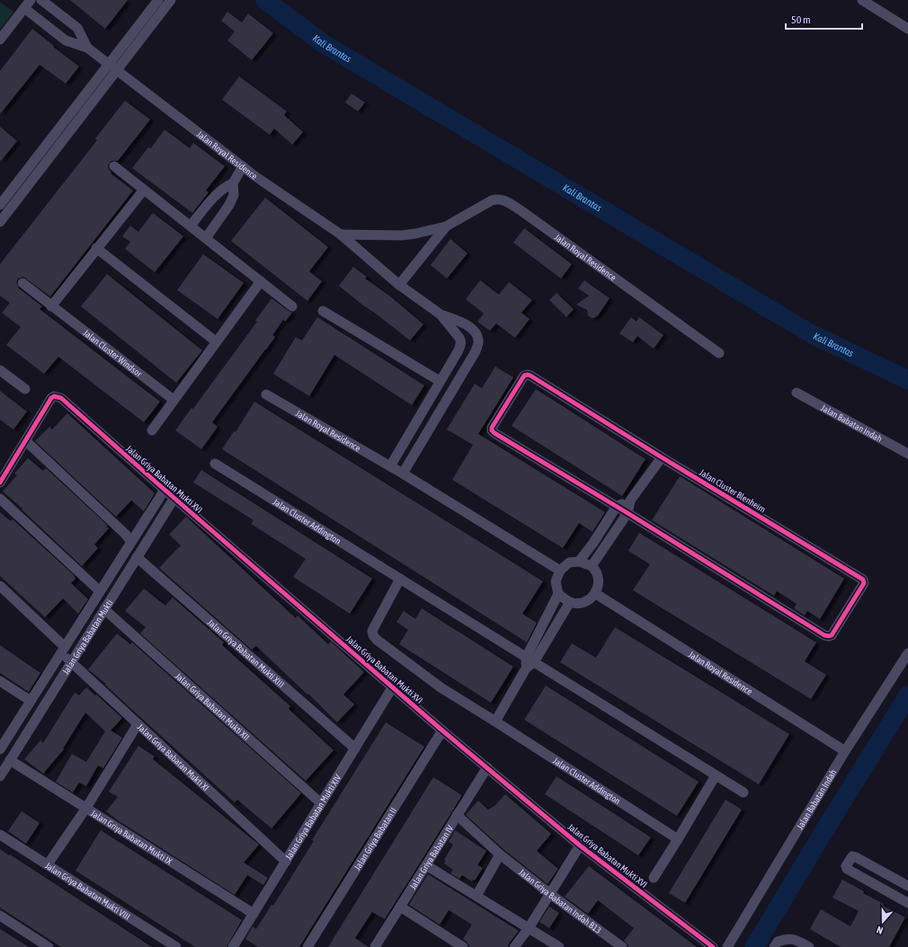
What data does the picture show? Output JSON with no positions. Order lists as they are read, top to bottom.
{
  "streets": {
    "street": [
      "Jalan Royal Residence",
      "Jalan Cluster Windsor",
      "Jalan Babatan Indah",
      "Jalan Griya Babatan Mukti XVI",
      "Jalan Cluster Blenheim",
      "Jalan Cluster Addington",
      "Jalan Griya Babatan Mukti",
      "Jalan Griya Babatan Mukti XIII",
      "Jalan Griya Babatan Mukti XII",
      "Jalan Griya Babatan Mukti XI",
      "Jalan Griya Babatan Mukti XIV",
      "Jalan Griya Babatan Mukti IX",
      "Jalan Griya Babatan II",
      "Jalan Griya Babatan IV",
      "Jalan Griya Babatan Mukti VIII",
      "Jalan Griya Babatan Indah B13"
    ]
  },
  "crossings": [
    ["Jalan Royal Residence", "Jalan Babatan Indah"],
    ["Jalan Griya Babatan Mukti XVI", "Jalan Griya Babatan Mukti"],
    ["Jalan Griya Babatan Mukti XVI", "Jalan Griya Babatan Mukti XIV"],
    ["Jalan Griya Babatan Mukti XVI", "Jalan Griya Babatan II"],
    ["Jalan Griya Babatan Mukti XVI", "Jalan Griya Babatan IV"],
    ["Jalan Griya Babatan Mukti", "Jalan Griya Babatan Mukti XIII"],
    ["Jalan Griya Babatan Mukti", "Jalan Griya Babatan Mukti XII"],
    ["Jalan Griya Babatan Mukti", "Jalan Griya Babatan Mukti XI"],
    ["Jalan Griya Babatan Mukti", "Jalan Griya Babatan Mukti IX"],
    ["Jalan Griya Babatan Mukti XIII", "Jalan Griya Babatan Mukti XIV"],
    ["Jalan Griya Babatan Mukti XII", "Jalan Griya Babatan Mukti XIV"],
    ["Jalan Griya Babatan Mukti XI", "Jalan Griya Babatan Mukti XIV"],
    ["Jalan Griya Babatan Mukti XIV", "Jalan Griya Babatan Mukti IX"],
    ["Jalan Griya Babatan IV", "Jalan Griya Babatan Indah B13"]
  ],
  "water": ["Kali Brantas"],
  "scale_bar": "50 m",
  "north": "bottom"
}
